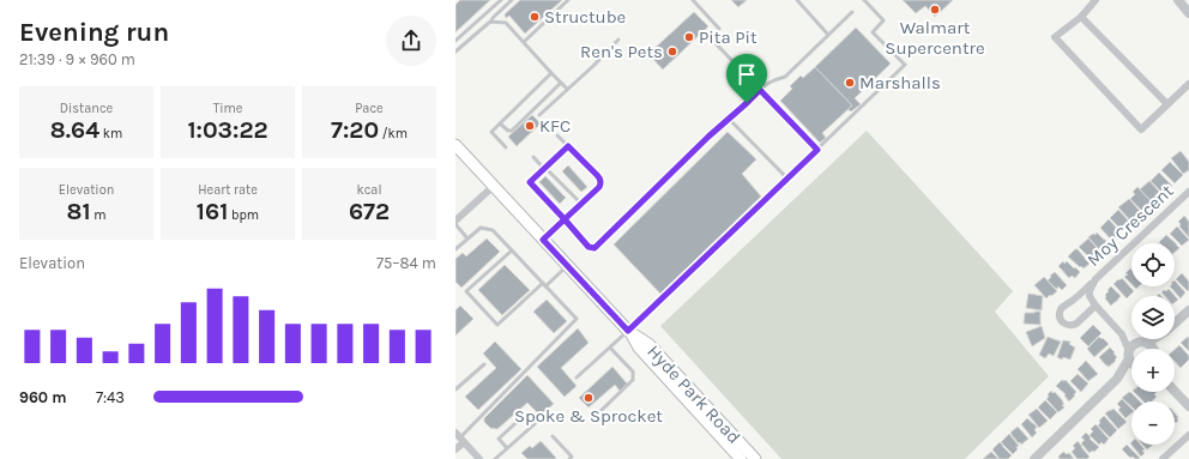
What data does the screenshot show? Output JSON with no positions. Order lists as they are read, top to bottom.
{
  "streets": {
    "main road": ["Hyde Park Road"],
    "street": ["Moy Crescent"]
  },
  "places": [
    "Walmart Supercentre",
    "Structube",
    "Pita Pit",
    "Ren's Pets",
    "Marshalls",
    "KFC",
    "Spoke & Sprocket"
  ],
  "page": {
    "heading": ["Evening run", "21:39 · 9 × 960 m"],
    "stats": [
      ["Distance", "8.64 km"],
      ["Time", "1:03:22"],
      ["Pace", "7:20 /km"],
      ["Elevation", "81 m"],
      ["Heart rate", "161 bpm"],
      ["kcal", "672"]
    ],
    "map_buttons": ["+", "−"],
    "chart": ["Elevation", "75–84 m"],
    "list": [
      {
        "name": "960 m",
        "note": "7:43"
      }
    ]
  }
}
